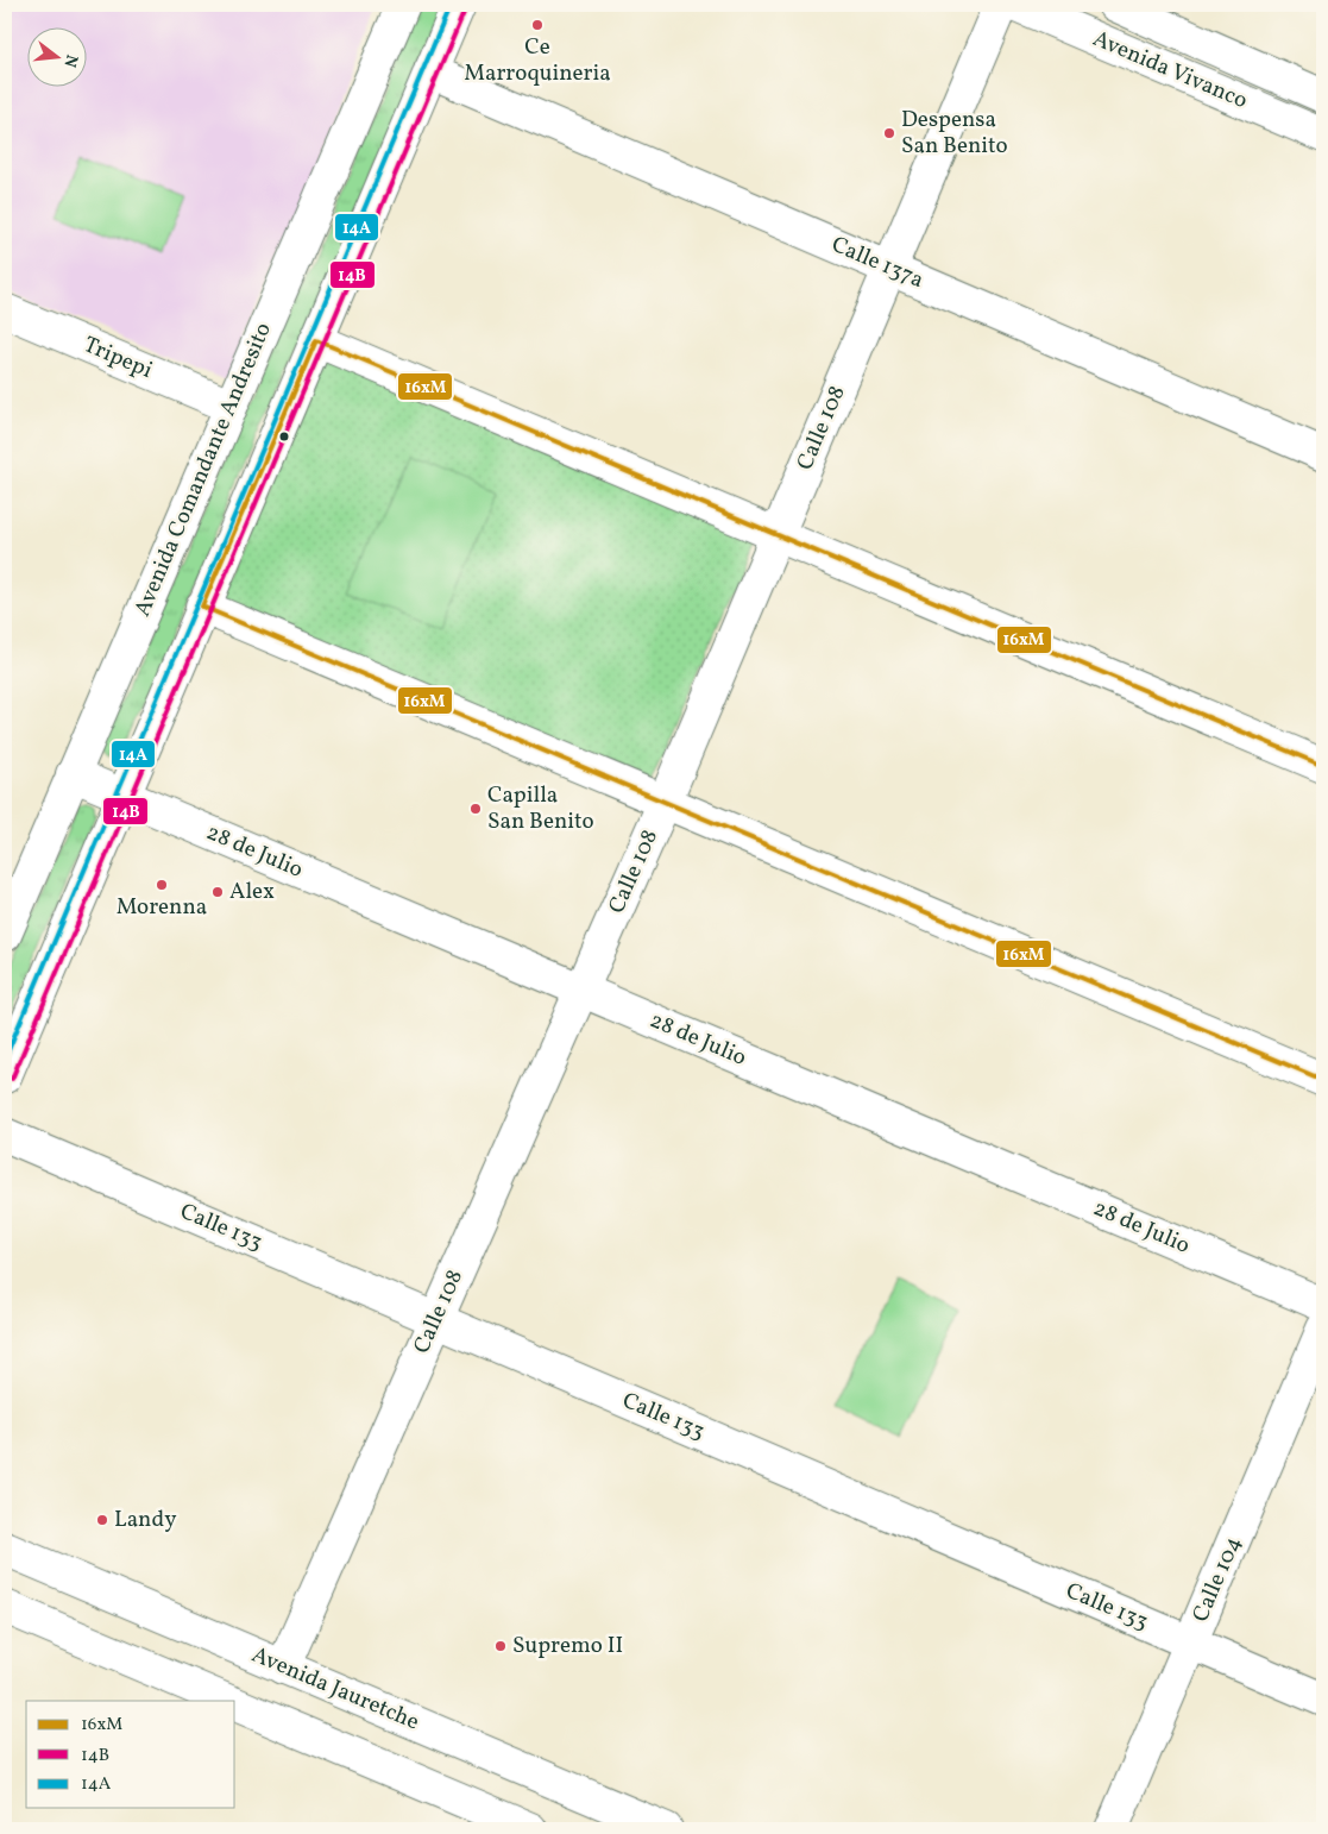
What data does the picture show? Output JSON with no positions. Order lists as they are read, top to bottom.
{
  "streets": {
    "street": [
      "Avenida Vivanco",
      "Calle 137a",
      "Tripepi",
      "Calle 108",
      "Avenida Comandante Andresito",
      "28 de Julio",
      "Calle 133",
      "Calle 104",
      "Avenida Jauretche"
    ]
  },
  "crossings": [
    ["Calle 137a", "Calle 108"],
    ["Tripepi", "Avenida Comandante Andresito"],
    ["Calle 108", "28 de Julio"],
    ["Calle 108", "Calle 133"],
    ["Calle 108", "Avenida Jauretche"],
    ["Avenida Comandante Andresito", "28 de Julio"],
    ["Calle 133", "Calle 104"]
  ],
  "places": [
    "Ce Marroquineria",
    "Despensa San Benito",
    "Capilla San Benito",
    "Morenna",
    "Alex",
    "Landy",
    "Supremo II"
  ],
  "lines": ["transit line 14A", "transit line 14B", "transit line 16xM"],
  "legend": ["16xM", "14B", "14A"],
  "north": "right"
}
